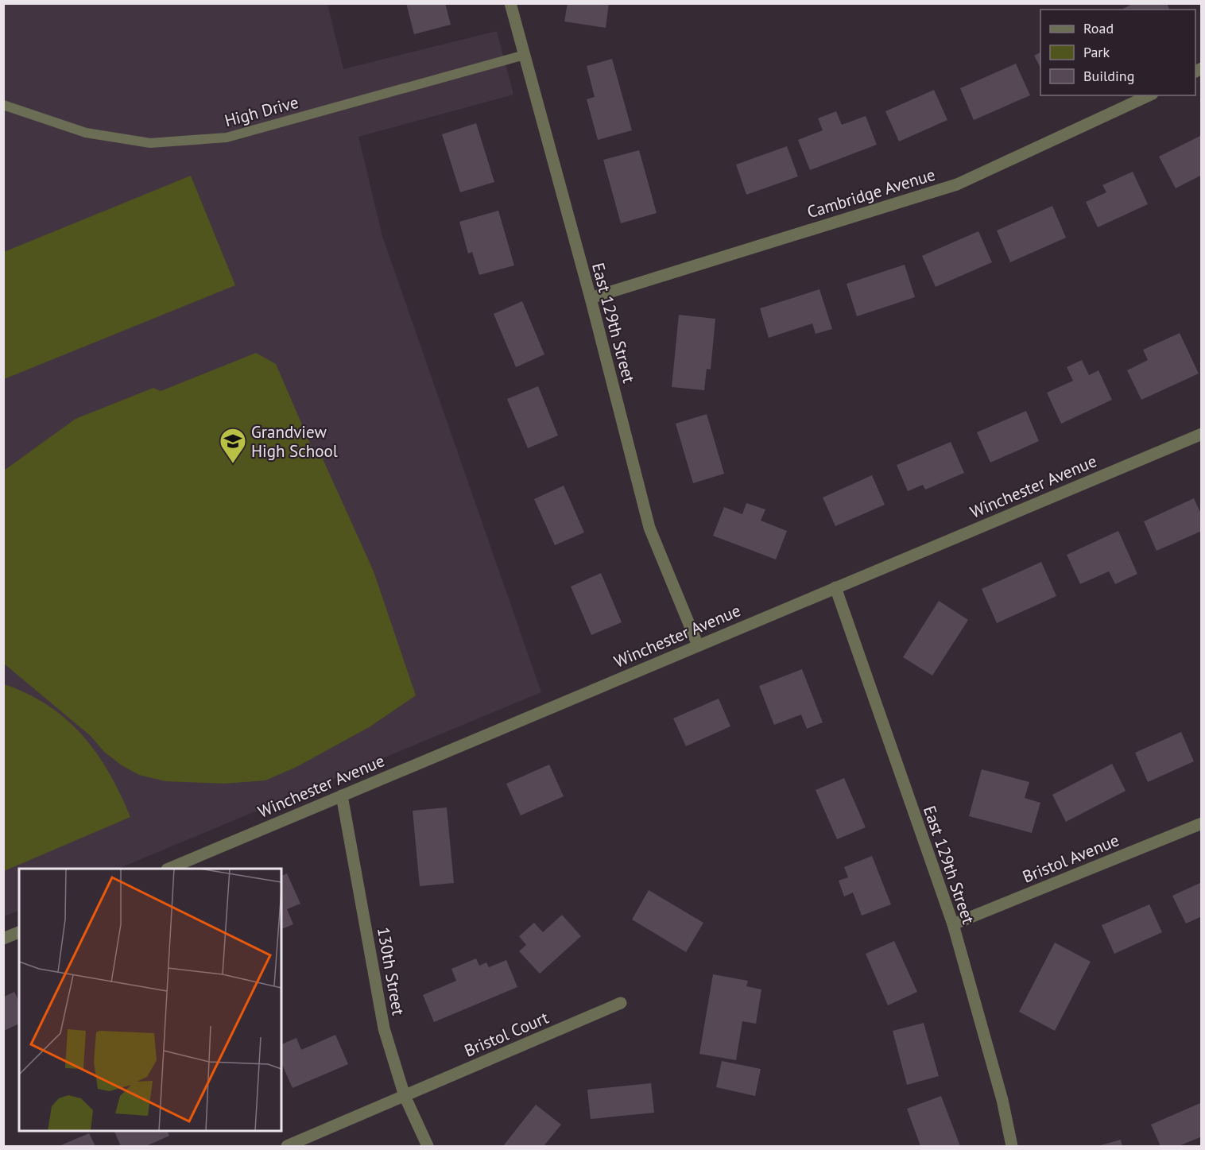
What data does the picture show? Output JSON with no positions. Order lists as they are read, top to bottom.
{
  "streets": {
    "street": [
      "Cambridge Avenue",
      "East 129th Street",
      "Winchester Avenue",
      "Bristol Avenue",
      "130th Street",
      "Bristol Court"
    ],
    "lane": ["High Drive"]
  },
  "crossings": [
    ["High Drive", "East 129th Street"],
    ["Cambridge Avenue", "East 129th Street"],
    ["East 129th Street", "Winchester Avenue"],
    ["East 129th Street", "Bristol Avenue"],
    ["Winchester Avenue", "130th Street"],
    ["130th Street", "Bristol Court"]
  ],
  "places": {
    "school or university": ["Grandview High School"]
  },
  "legend": ["Road", "Park", "Building"]
}
